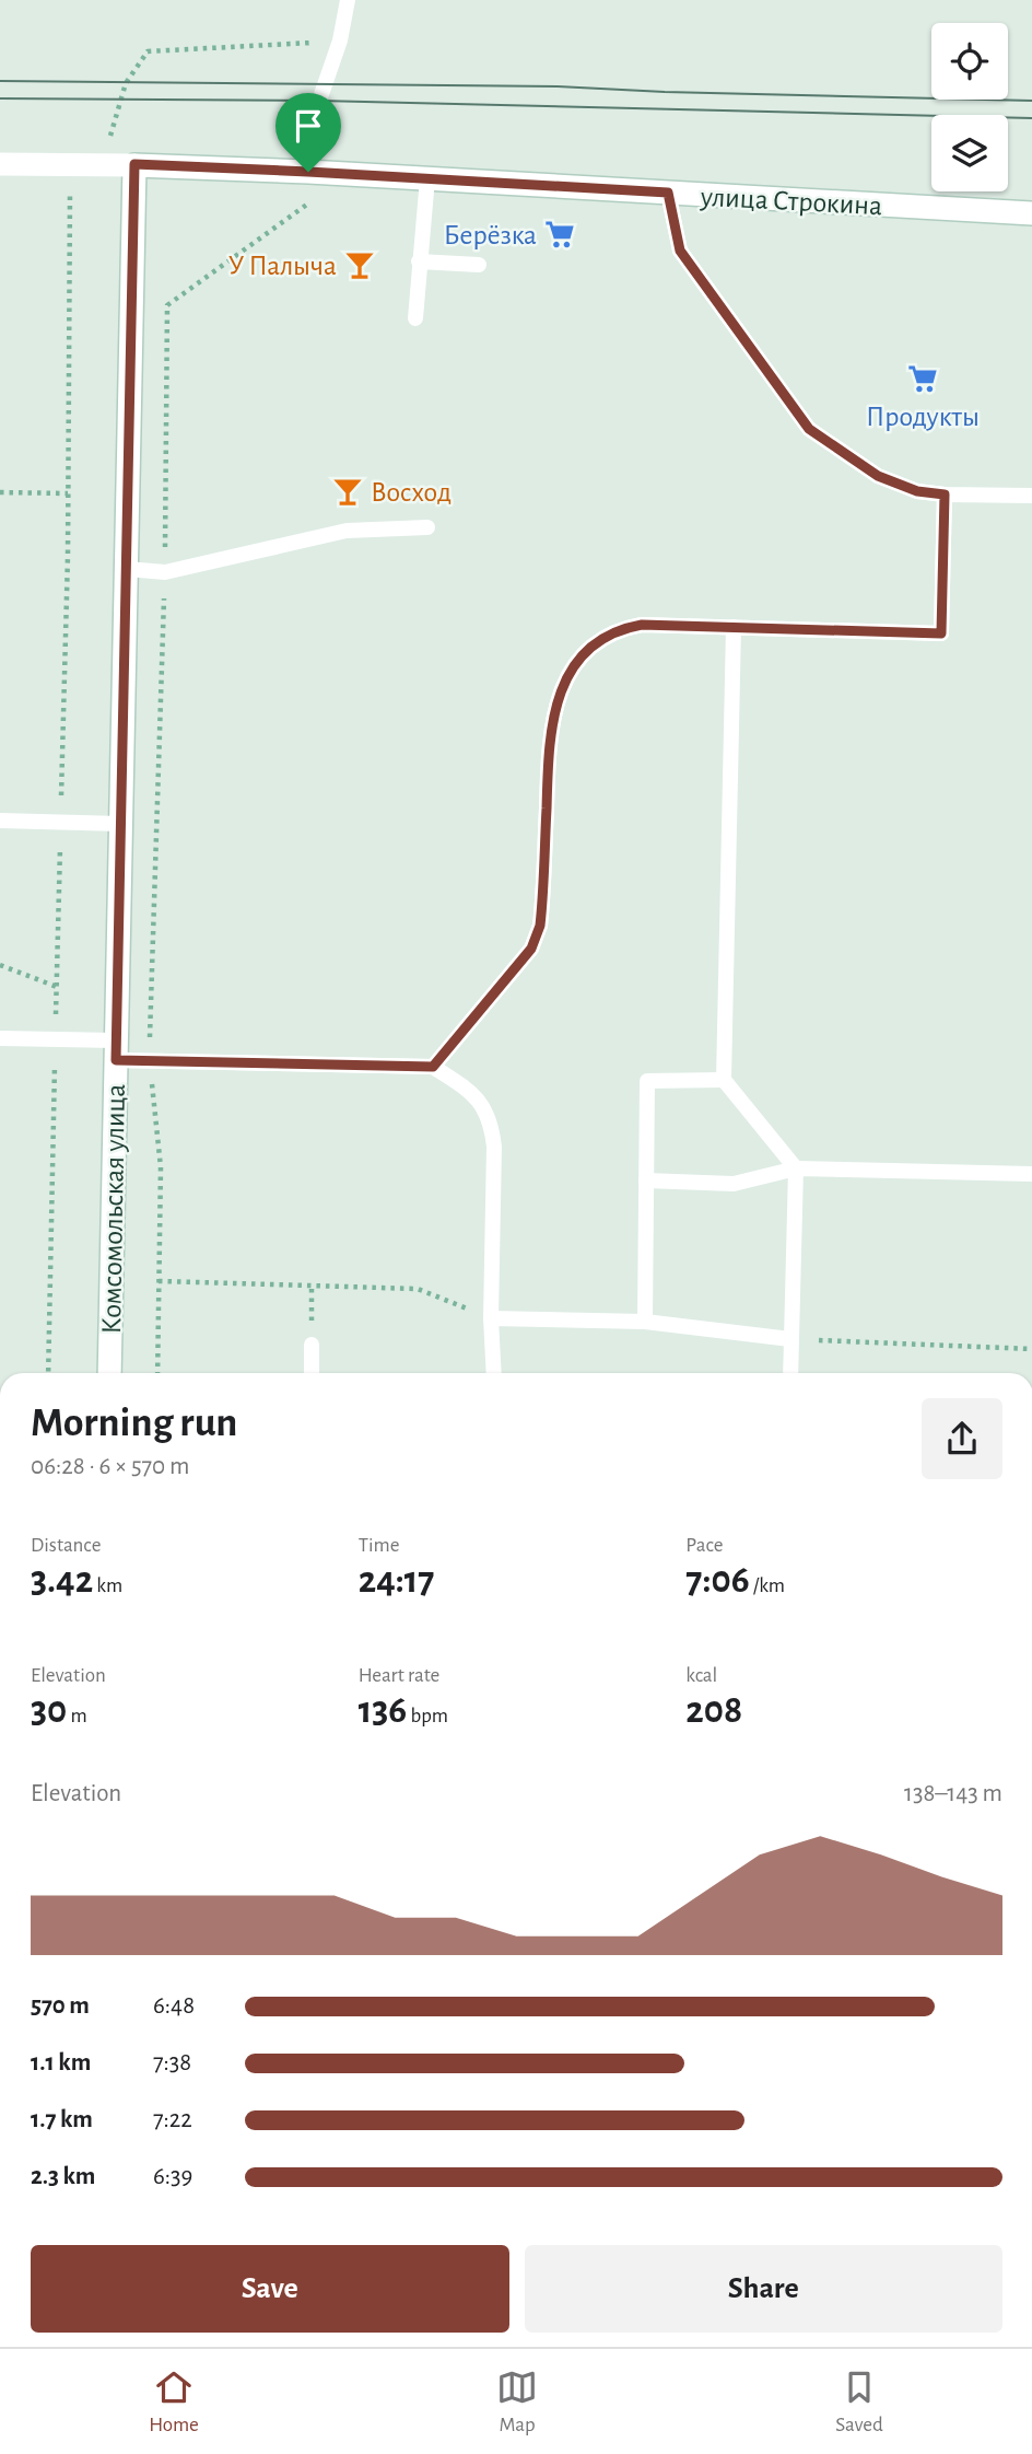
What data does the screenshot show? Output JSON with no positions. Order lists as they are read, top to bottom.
{
  "streets": {
    "street": ["улица Строкина", "Комсомольская улица"]
  },
  "crossings": [
    ["улица Строкина", "Комсомольская улица"]
  ],
  "places": {
    "supermarket": ["Берёзка", "Продукты"],
    "bar": ["У Палыча", "Восход"]
  },
  "page": {
    "heading": ["Morning run", "06:28 · 6 × 570 m"],
    "stats": [
      ["Distance", "3.42 km"],
      ["Time", "24:17"],
      ["Pace", "7:06 /km"],
      ["Elevation", "30 m"],
      ["Heart rate", "136 bpm"],
      ["kcal", "208"]
    ],
    "chart": ["Elevation", "138–143 m"],
    "list": [
      {
        "name": "570 m",
        "note": "6:48"
      },
      {
        "name": "1.1 km",
        "note": "7:38"
      },
      {
        "name": "1.7 km",
        "note": "7:22"
      },
      {
        "name": "2.3 km",
        "note": "6:39"
      }
    ],
    "buttons": ["Save", "Share"],
    "tabs": ["Home", "Map", "Saved"]
  }
}
